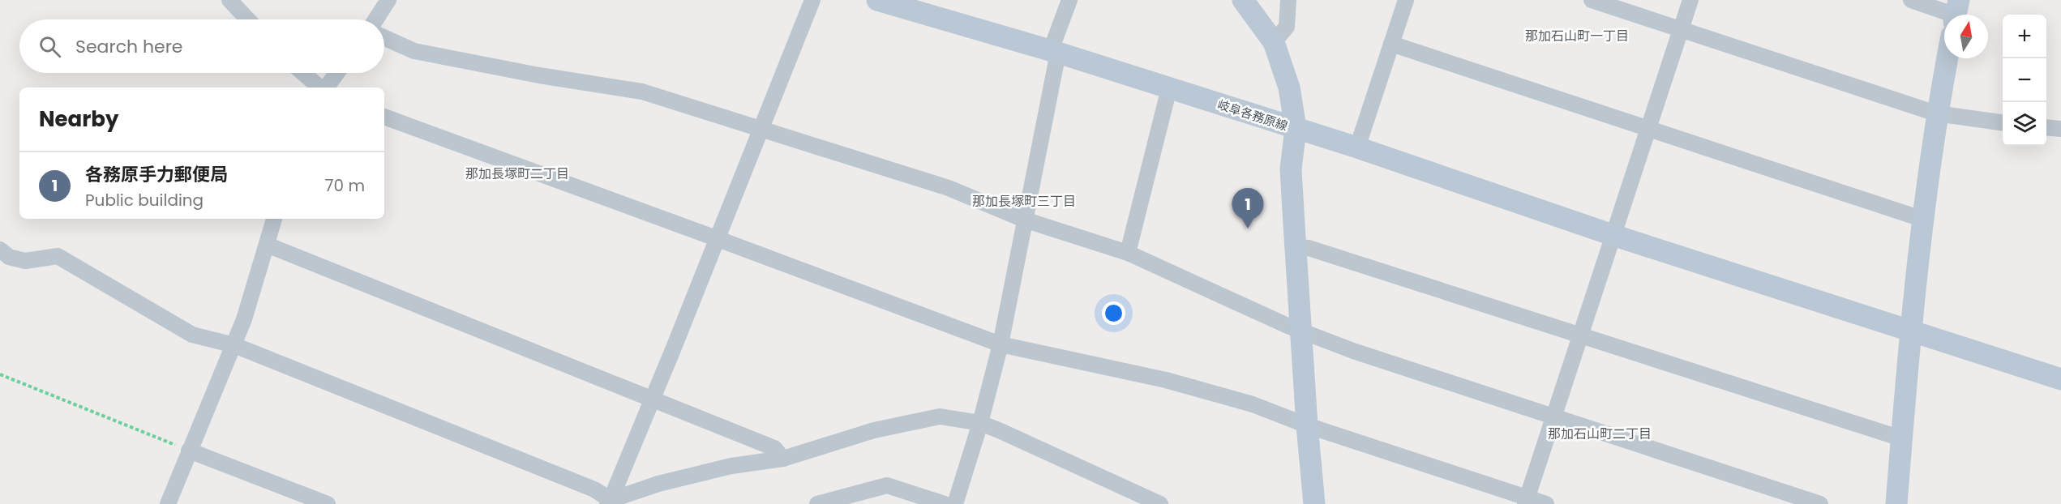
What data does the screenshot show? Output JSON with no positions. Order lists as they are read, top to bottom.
{
  "streets": {
    "street": ["岐阜各務原線"]
  },
  "districts": [
    "那加石山町一丁目",
    "那加長塚町二丁目",
    "那加長塚町三丁目",
    "那加石山町二丁目"
  ],
  "north": "top",
  "page": {
    "map_buttons": ["+", "−"],
    "search": "Search here",
    "heading": "Nearby",
    "list": [
      {
        "mark": "1",
        "name": "各務原手力郵便局",
        "note": "Public building",
        "value": "70 m"
      }
    ],
    "pins": "1"
  }
}
